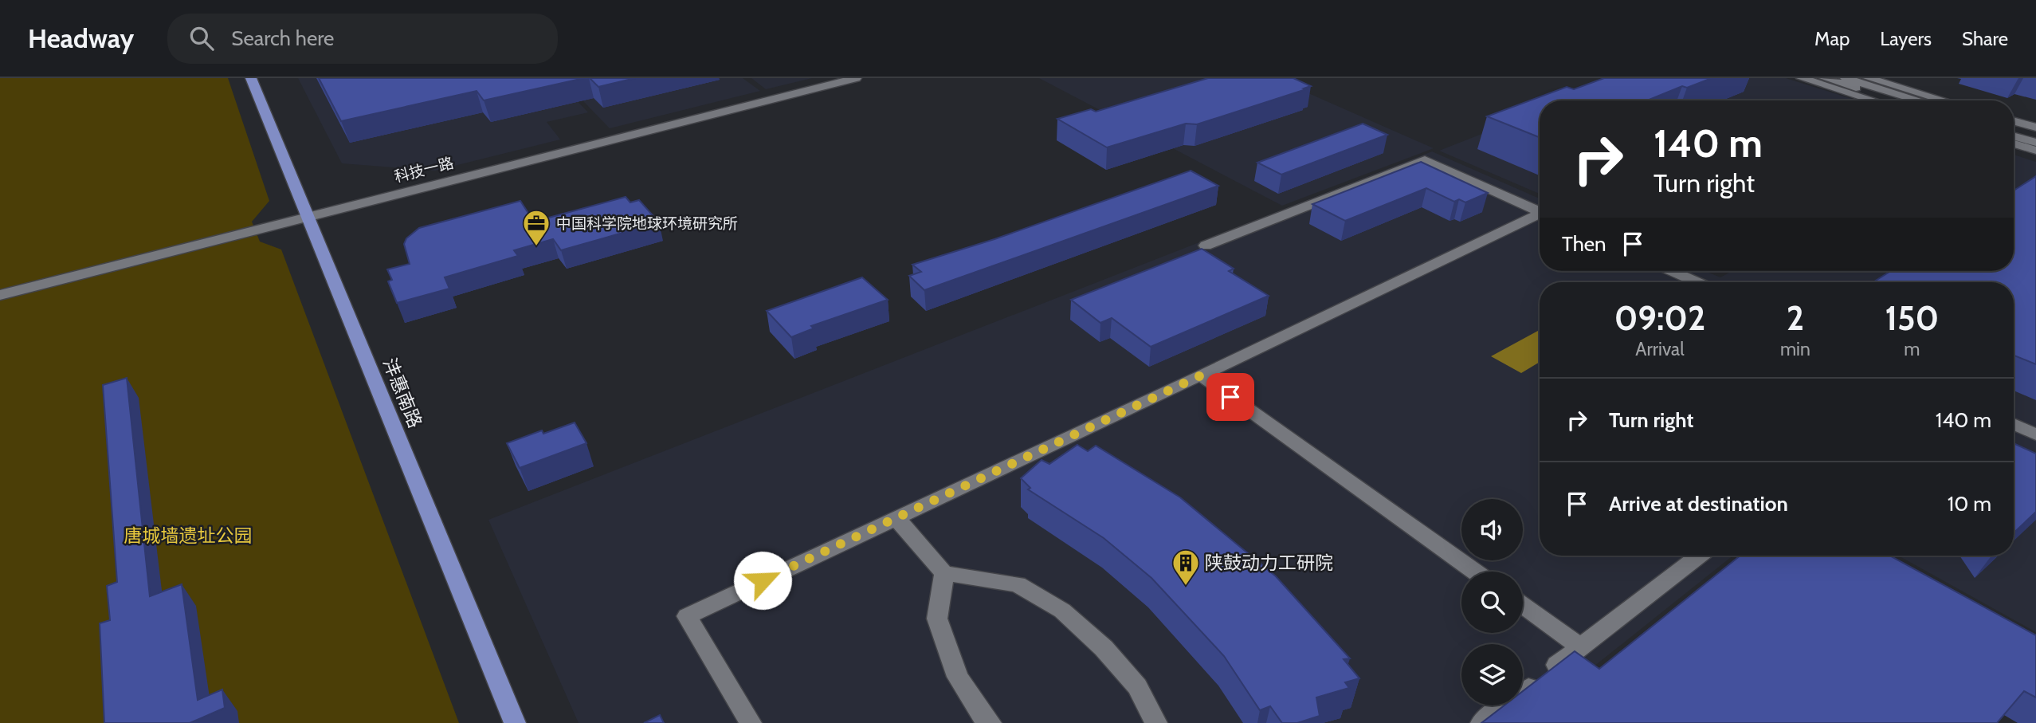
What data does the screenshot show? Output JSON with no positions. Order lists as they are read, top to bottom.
{
  "streets": {
    "main road": ["沣惠南路"],
    "street": ["科技一路"]
  },
  "crossings": [
    ["科技一路", "沣惠南路"]
  ],
  "parks": ["唐城墙遗址公园"],
  "places": {
    "office": ["中国科学院地球环境研究所"],
    "building": ["陕鼓动力工研院"]
  },
  "page": {
    "header": "Headway",
    "search": "Search here",
    "nav": ["Map", "Layers", "Share"],
    "turn": ["140 m", "Turn right"],
    "then": "Then",
    "eta": [
      "09:02",
      "Arrival",
      "2",
      "min",
      "150",
      "m"
    ],
    "list": [
      {
        "name": "Turn right",
        "value": "140 m"
      },
      {
        "name": "Arrive at destination",
        "value": "10 m"
      }
    ]
  }
}
